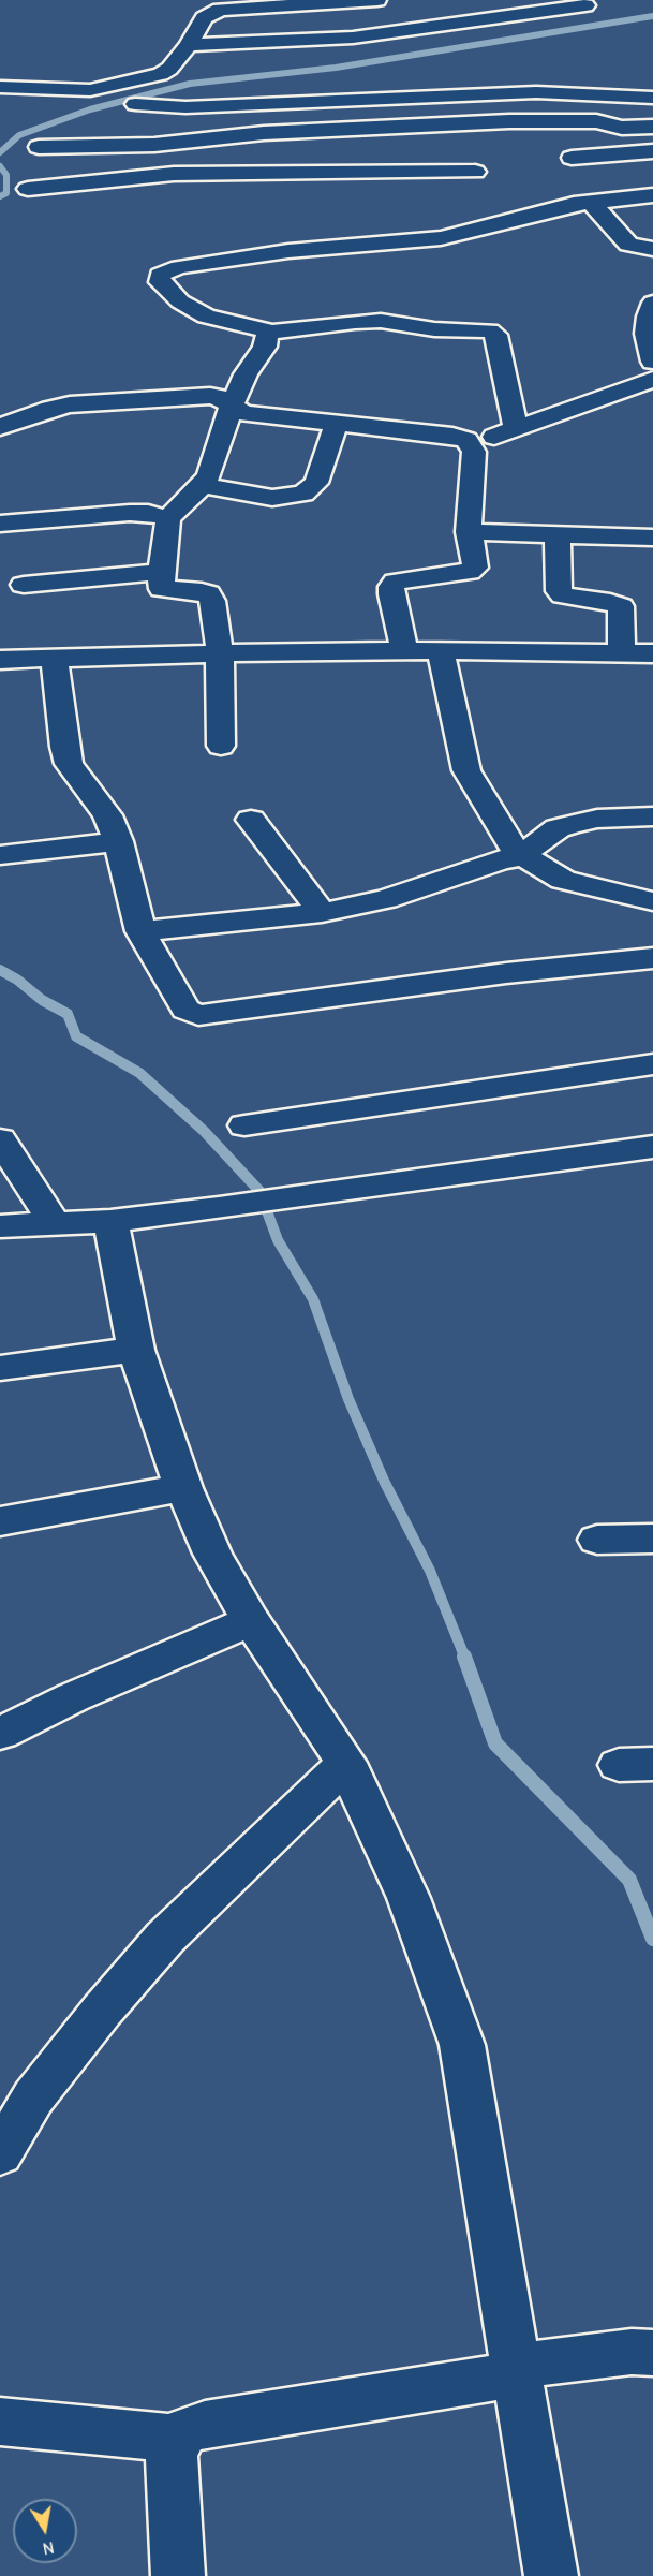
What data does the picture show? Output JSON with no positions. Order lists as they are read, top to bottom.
{
  "north": "bottom"
}
